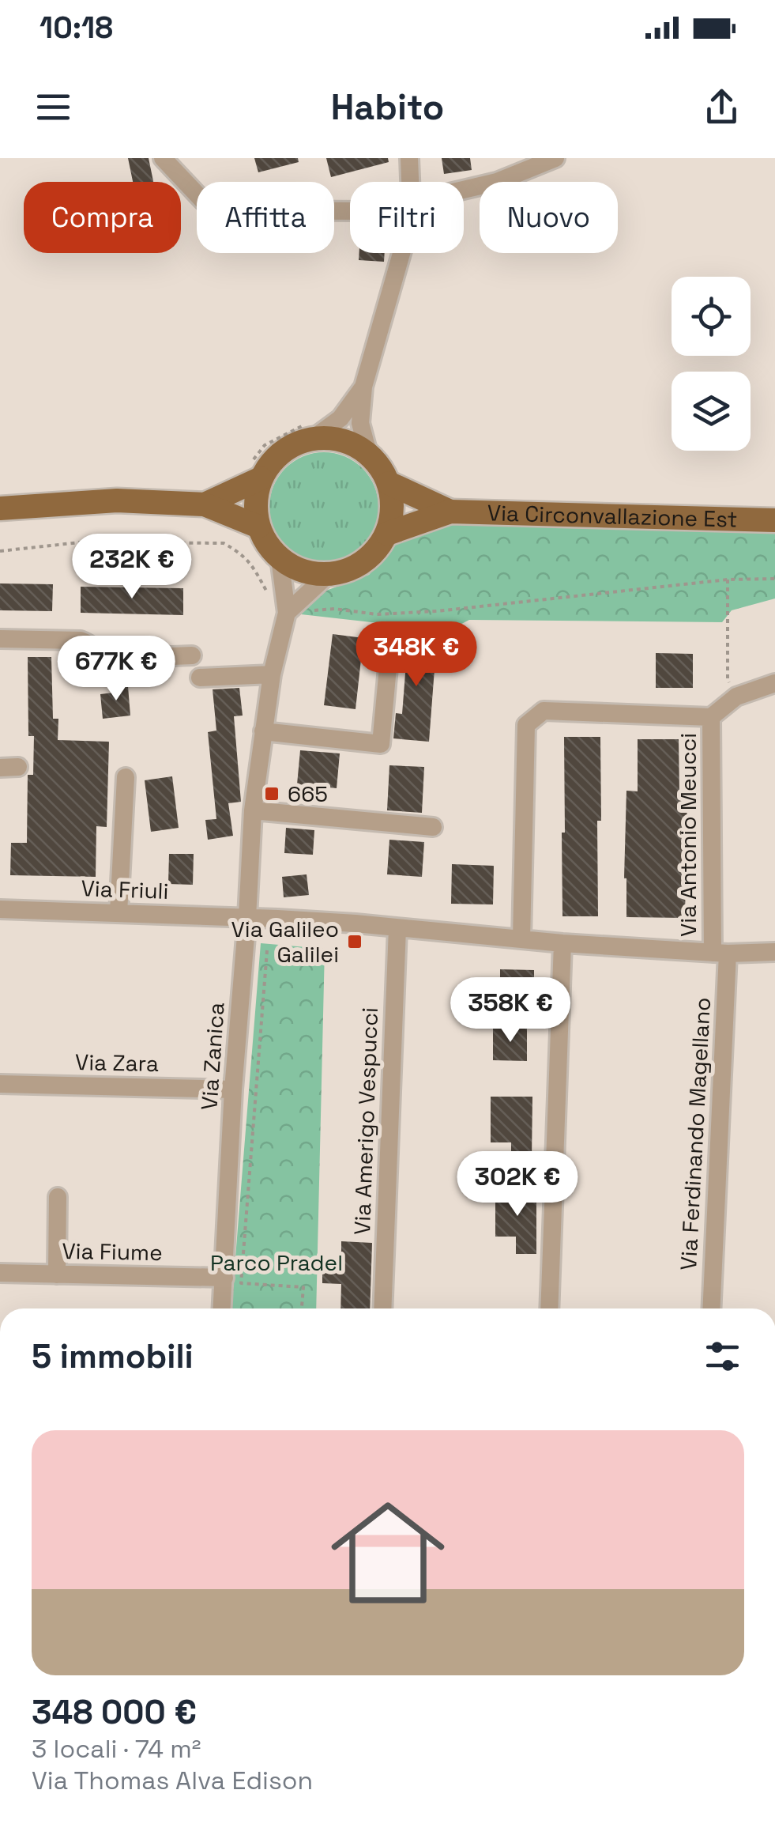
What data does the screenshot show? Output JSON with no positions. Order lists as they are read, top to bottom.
{
  "streets": {
    "main road": ["Via Circonvallazione Est"],
    "street": [
      "Via Antonio Meucci",
      "Via Friuli",
      "Via Zanica",
      "Via Zara",
      "Via Amerigo Vespucci",
      "Via Ferdinando Magellano",
      "Via Fiume"
    ]
  },
  "crossings": [
    ["Via Circonvallazione Est", "Via Zanica"],
    ["Via Antonio Meucci", "Via Ferdinando Magellano"],
    ["Via Friuli", "Via Zanica"],
    ["Via Zanica", "Via Zara"],
    ["Via Zanica", "Via Fiume"]
  ],
  "parks": ["Parco Pradel"],
  "places": {
    "transit": ["665", "Via Galileo Galilei"]
  },
  "page": {
    "status": "10:18",
    "header": "Habito",
    "chip": [
      "Compra",
      "Affitta",
      "Filtri",
      "Nuovo"
    ],
    "price": [
      "232K €",
      "348K €",
      "677K €",
      "358K €",
      "302K €"
    ],
    "heading": "5 immobili",
    "list": [
      {
        "name": "348 000 €",
        "note": "3 locali · 74 m² · Via Thomas Alva Edison"
      }
    ]
  }
}
